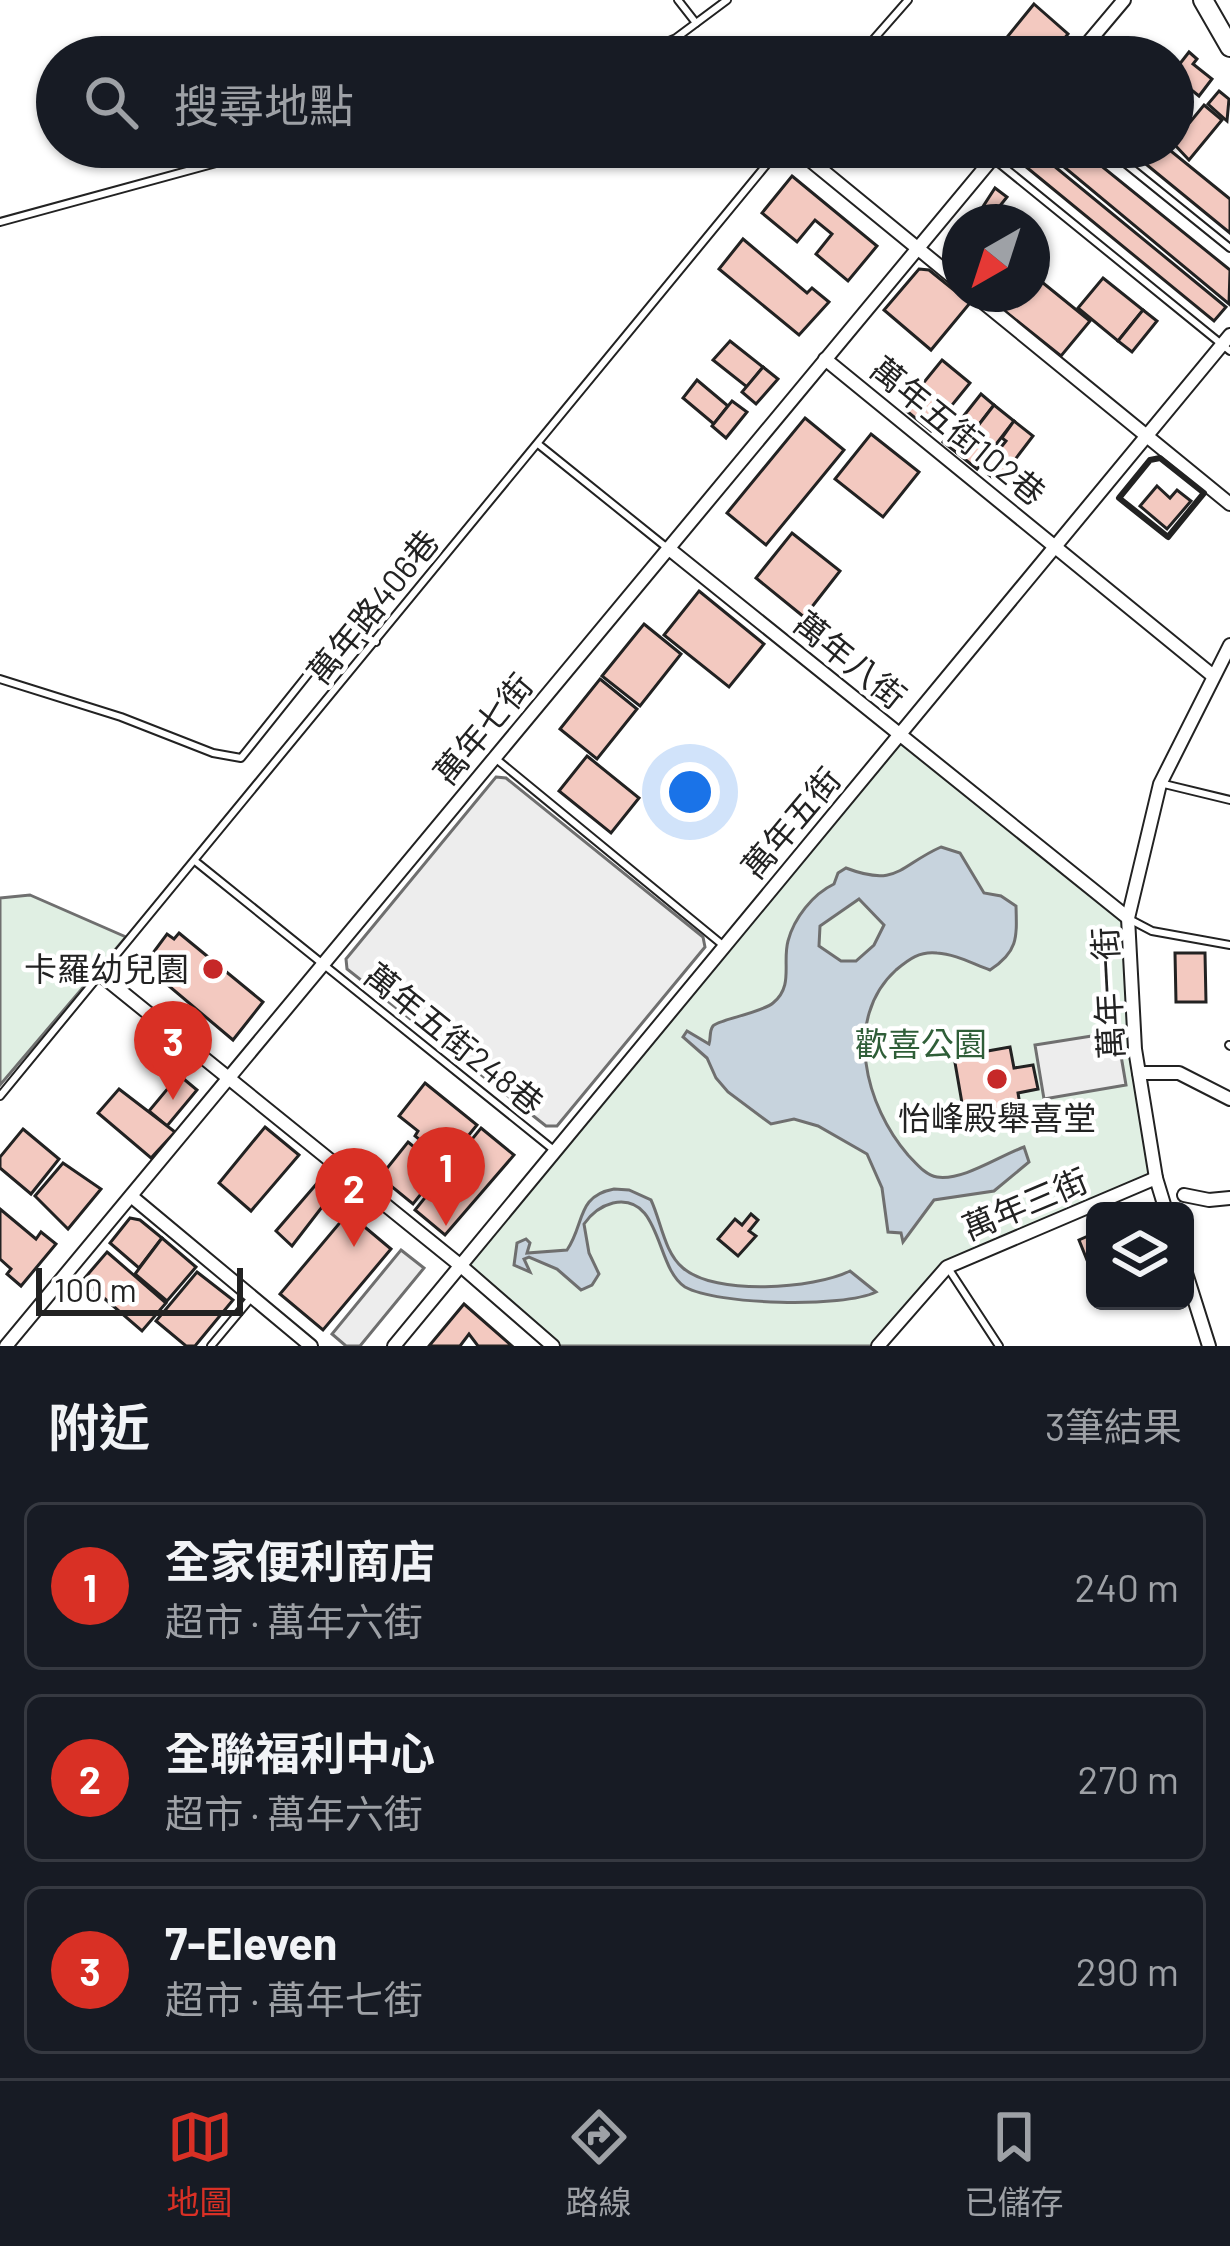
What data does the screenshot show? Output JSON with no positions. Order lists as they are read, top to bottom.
{
  "streets": {
    "street": [
      "萬年五街102巷",
      "萬年八街",
      "萬年七街",
      "萬年五街",
      "萬年一街",
      "萬年三街"
    ],
    "lane": ["萬年路406巷", "萬年五街248巷"]
  },
  "crossings": [
    ["萬年五街102巷", "萬年七街"],
    ["萬年五街102巷", "萬年五街"],
    ["萬年五街102巷", "萬年一街"],
    ["萬年路406巷", "萬年八街"],
    ["萬年路406巷", "萬年五街248巷"],
    ["萬年八街", "萬年七街"],
    ["萬年八街", "萬年五街"],
    ["萬年八街", "萬年一街"],
    ["萬年七街", "萬年五街248巷"],
    ["萬年五街", "萬年五街248巷"],
    ["萬年一街", "萬年三街"]
  ],
  "parks": ["歡喜公園"],
  "places": ["卡羅幼兒園", "怡峰殿舉喜堂"],
  "scale_bar": "100 m",
  "north": "bottom left",
  "page": {
    "search": "搜尋地點",
    "pins": ["3", "1", "2"],
    "scale": "100 m",
    "heading": ["附近", "3筆結果"],
    "list": [
      {
        "mark": "1",
        "name": "全家便利商店",
        "note": "超市 · 萬年六街",
        "value": "240 m"
      },
      {
        "mark": "2",
        "name": "全聯福利中心",
        "note": "超市 · 萬年六街",
        "value": "270 m"
      },
      {
        "mark": "3",
        "name": "7-Eleven",
        "note": "超市 · 萬年七街",
        "value": "290 m"
      }
    ],
    "nav": ["地圖", "路線", "已儲存"]
  }
}
